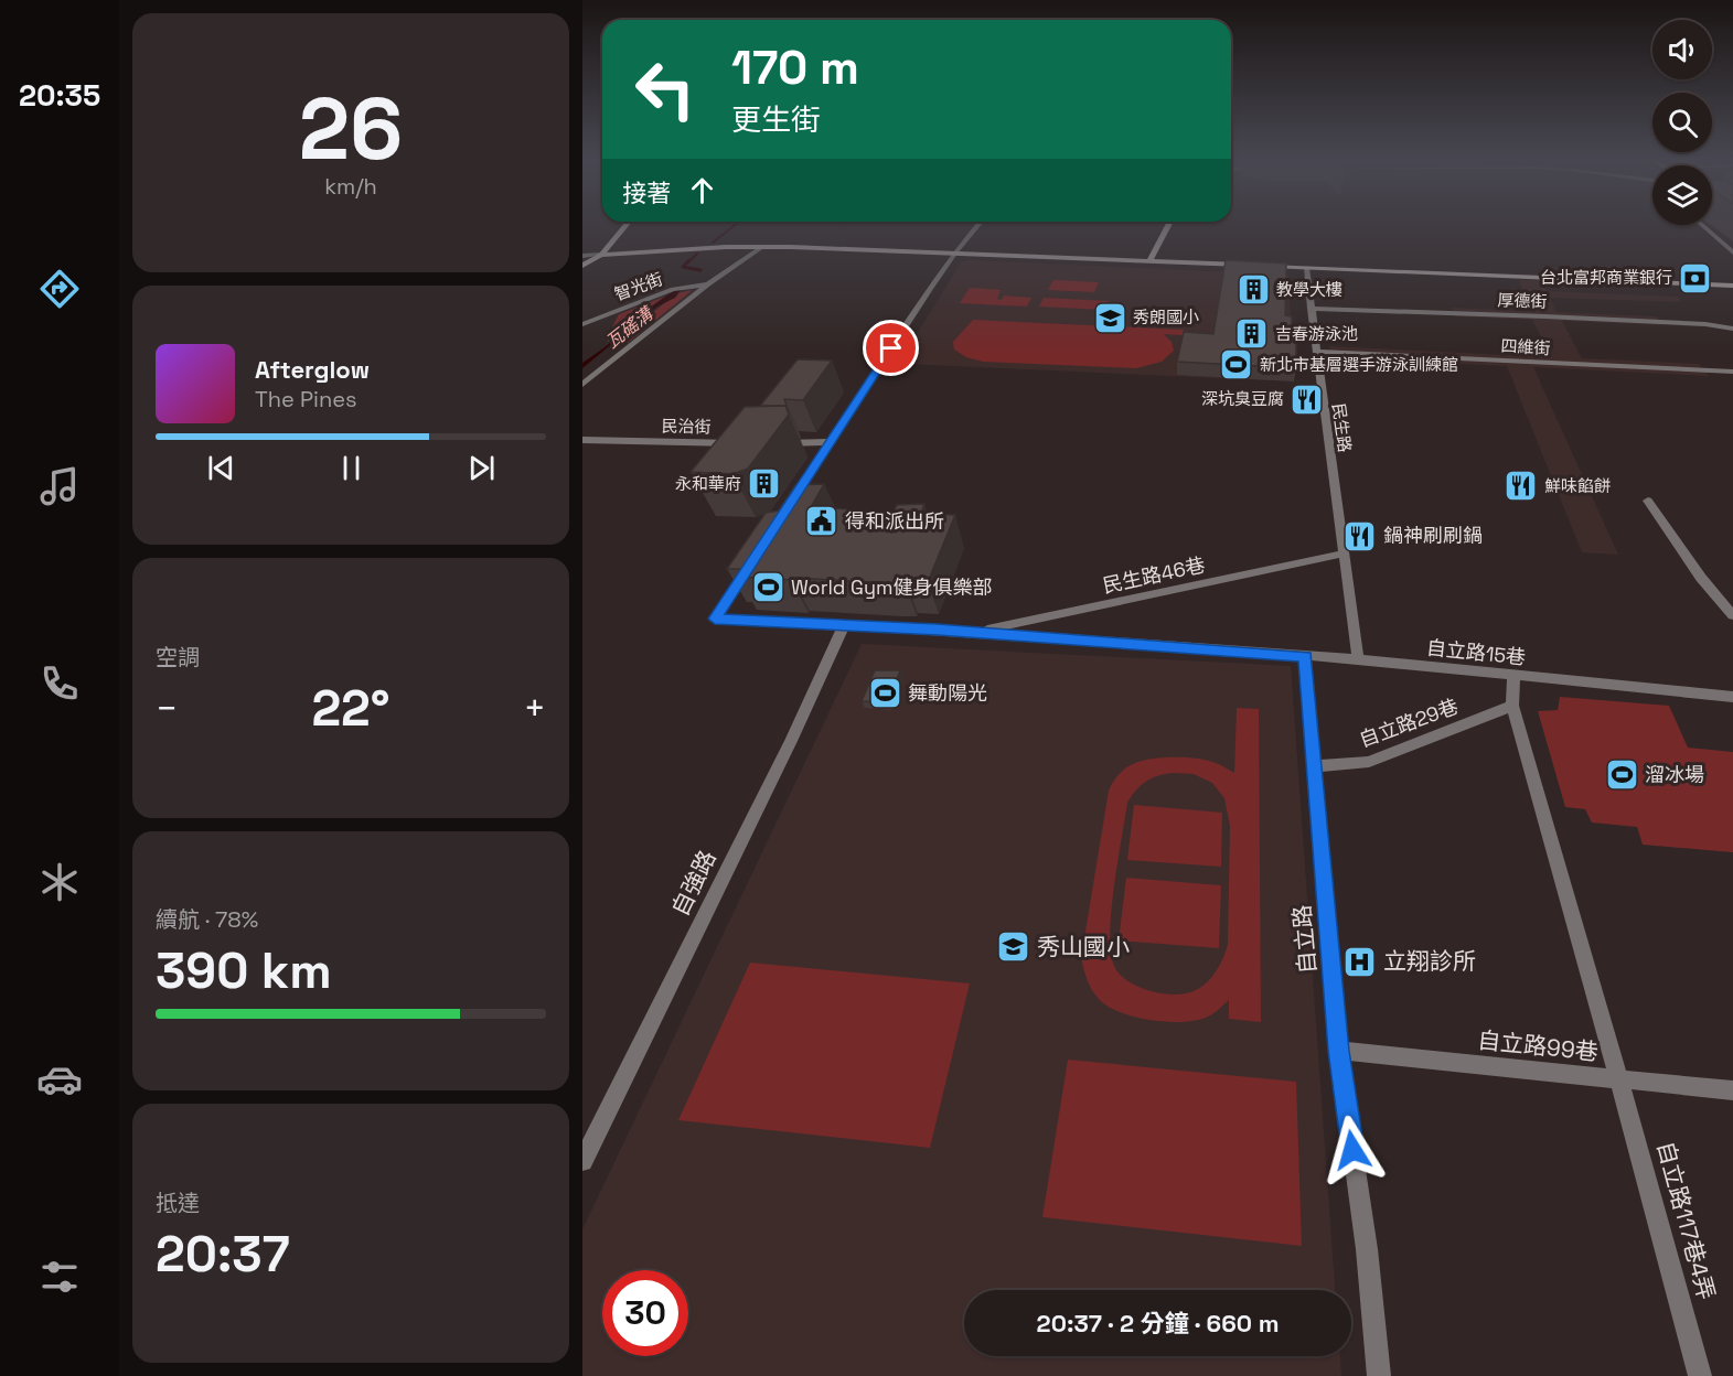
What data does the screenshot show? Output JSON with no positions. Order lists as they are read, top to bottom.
{
  "streets": {
    "street": [
      "智光街",
      "厚德街",
      "四維街",
      "民治街",
      "民生路",
      "民生路46巷",
      "自立路15巷",
      "自立路29巷",
      "自強路",
      "自立路",
      "自立路99巷",
      "自立路117巷4弄"
    ]
  },
  "crossings": [
    ["厚德街", "民生路"],
    ["四維街", "民生路"],
    ["民生路", "民生路46巷"],
    ["自立路15巷", "自立路117巷4弄"],
    ["自立路29巷", "自立路"],
    ["自立路29巷", "自立路117巷4弄"],
    ["自立路", "自立路99巷"],
    ["自立路99巷", "自立路117巷4弄"]
  ],
  "water": ["瓦磘溝"],
  "places": {
    "bank": ["台北富邦商業銀行"],
    "building": ["教學大樓", "吉春游泳池", "永和華府"],
    "school or university": ["秀朗國小", "秀山國小"],
    "sports": [
      "新北市基層選手游泳訓練館",
      "World Gym健身俱樂部",
      "舞動陽光",
      "溜冰場"
    ],
    "restaurant": ["深坑臭豆腐", "鮮味餡餅", "鍋神刷刷鍋"],
    "public building": ["得和派出所"],
    "hospital": ["立翔診所"]
  },
  "page": {
    "tabs": "20:35",
    "tile": [
      ["26", "km/h"],
      "空調",
      ["續航 · 78%", "390 km"],
      ["抵達", "20:37"]
    ],
    "turn": ["170 m", "更生街"],
    "then": "接著",
    "song": ["Afterglow", "The Pines"],
    "heat": ["−", "22°", "+"],
    "limit": "30",
    "trip": "20:37 · 2 分鐘 · 660 m"
  }
}
